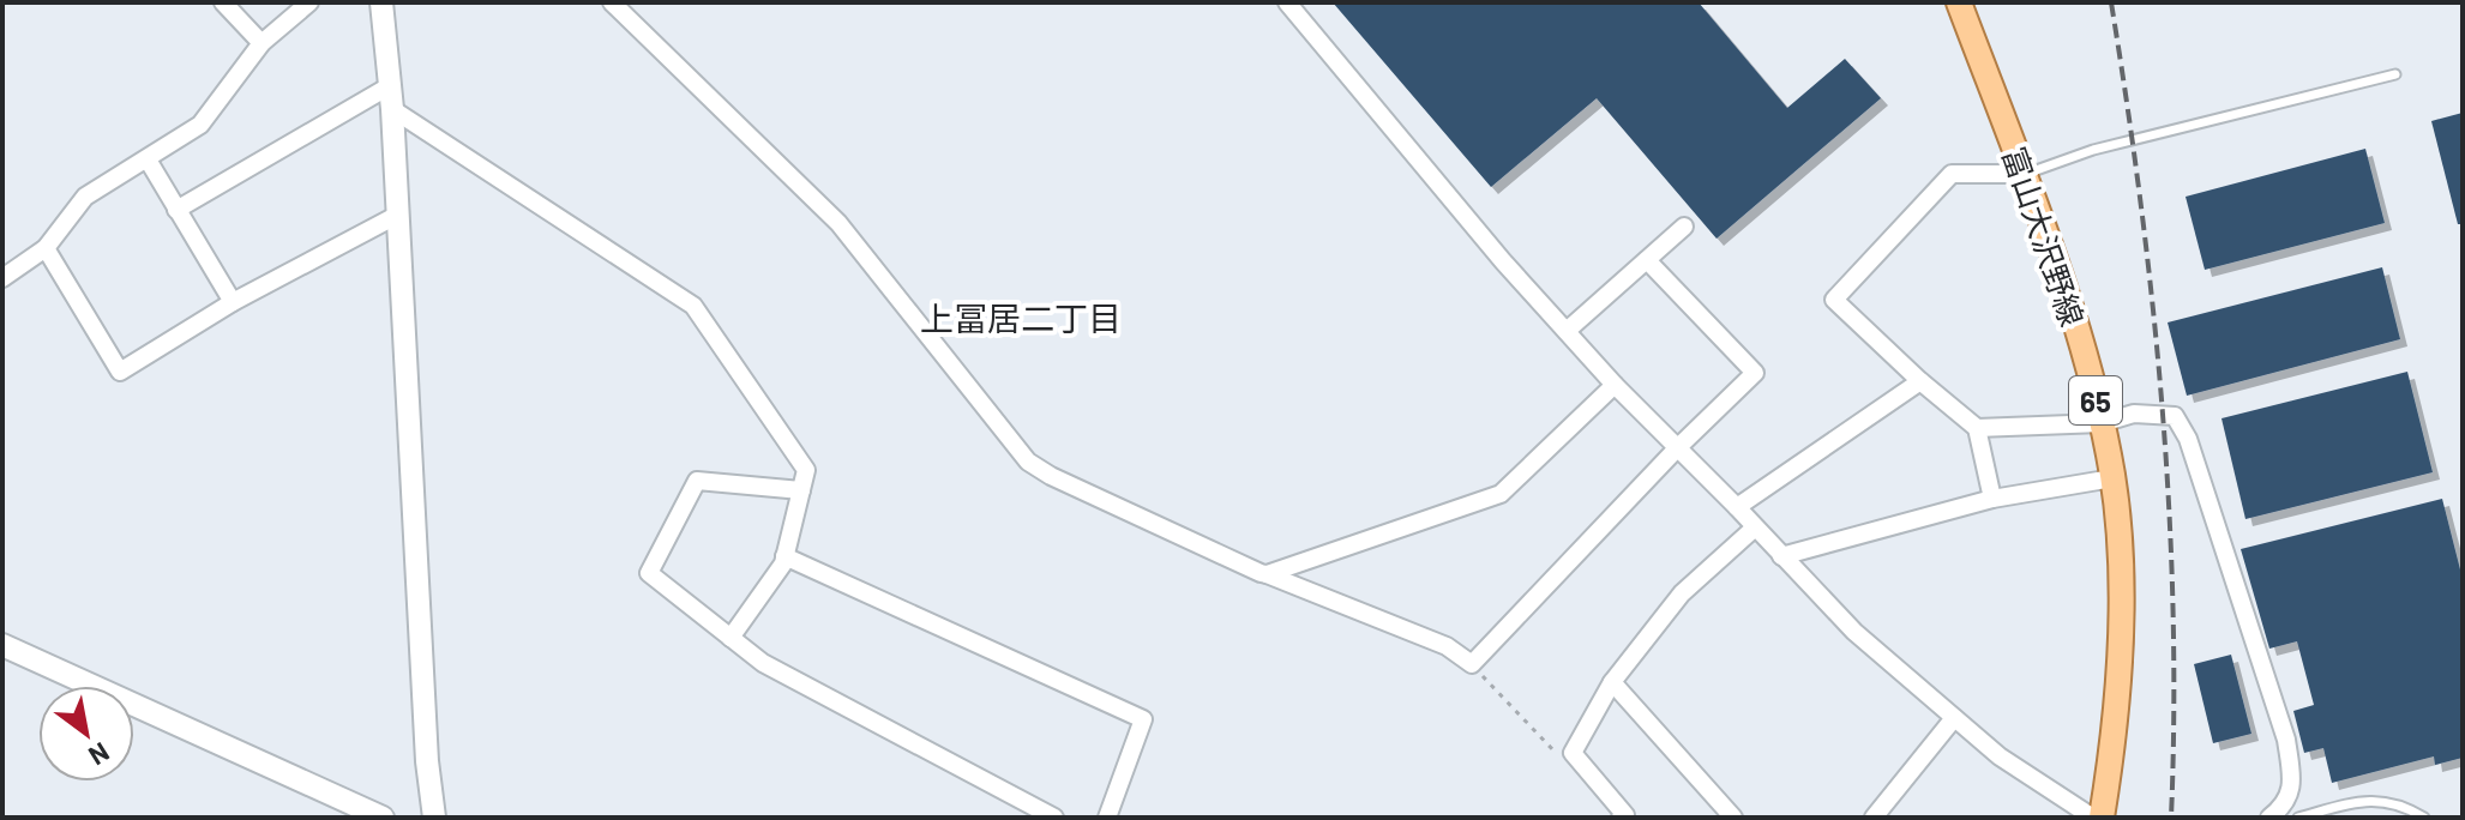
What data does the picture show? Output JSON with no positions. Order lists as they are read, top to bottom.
{
  "streets": {
    "main road": ["富山大沢野線", "65"]
  },
  "districts": ["上冨居二丁目"],
  "north": "bottom right"
}
